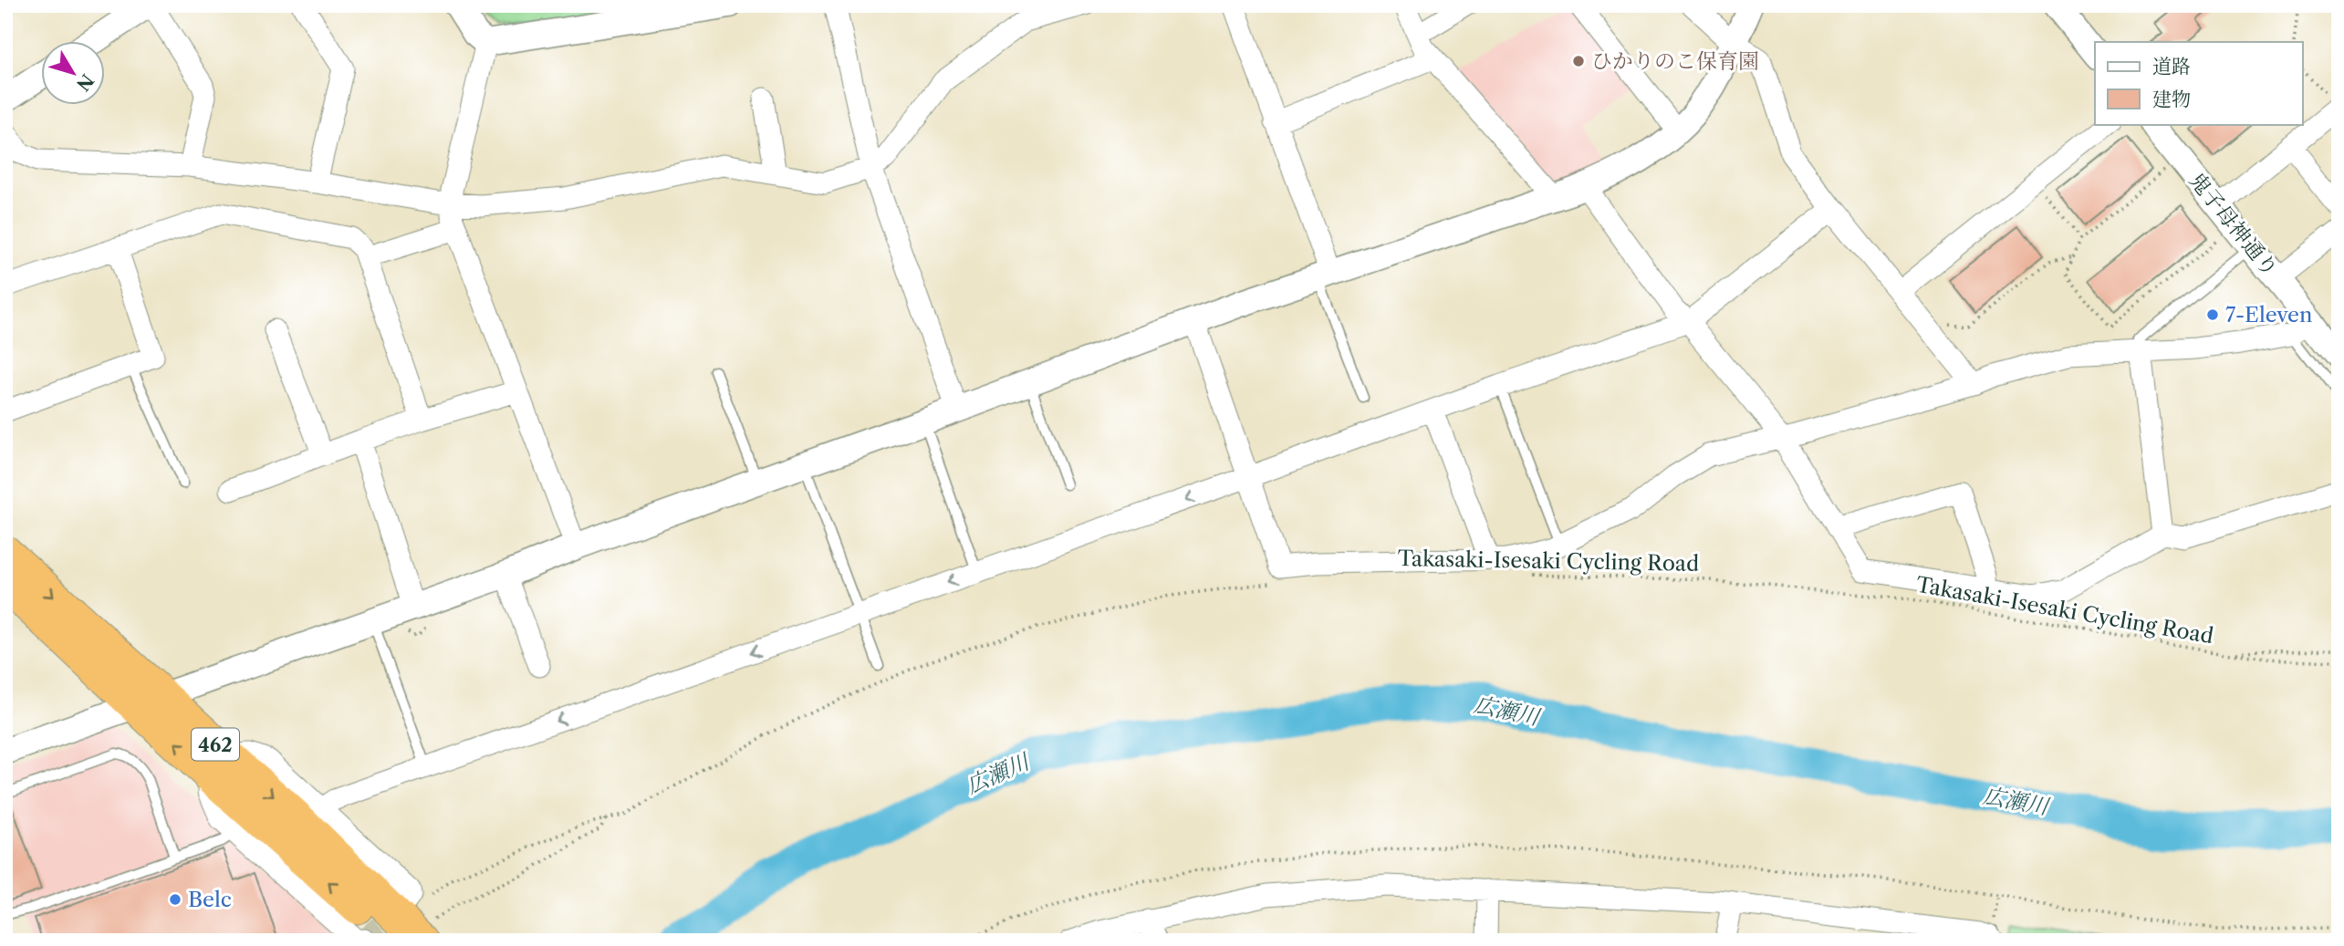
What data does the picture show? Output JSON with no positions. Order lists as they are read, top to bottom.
{
  "streets": {
    "highway": ["462"],
    "street": ["鬼子母神通り"],
    "path": ["Takasaki-Isesaki Cycling Road"]
  },
  "water": ["広瀬川"],
  "places": ["ひかりのこ保育園", "7-Eleven", "Belc"],
  "legend": ["道路", "建物"],
  "north": "bottom right"
}
